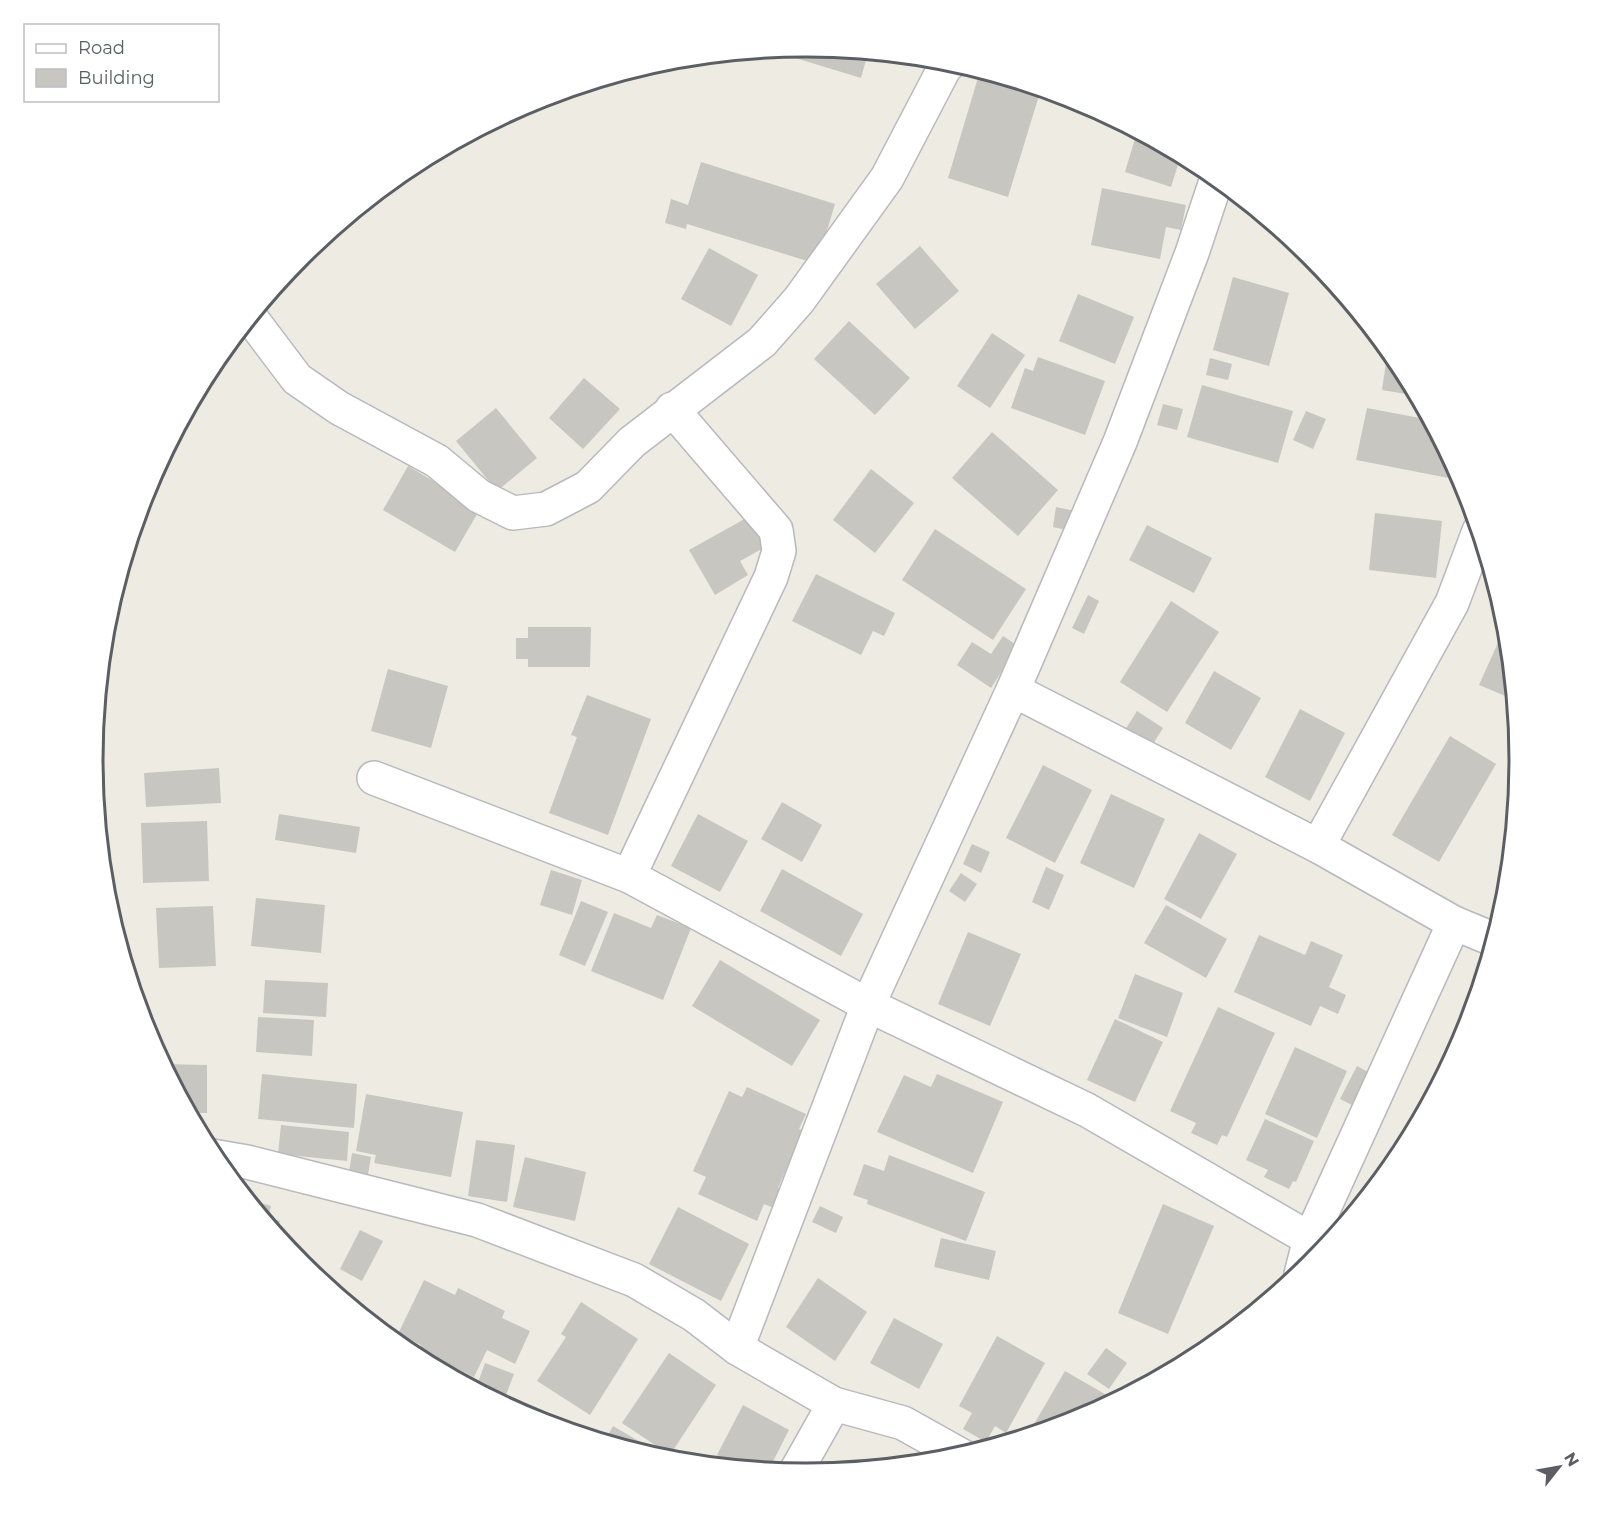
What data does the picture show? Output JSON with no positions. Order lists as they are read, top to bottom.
{
  "legend": ["Road", "Building"],
  "north": "top right"
}
